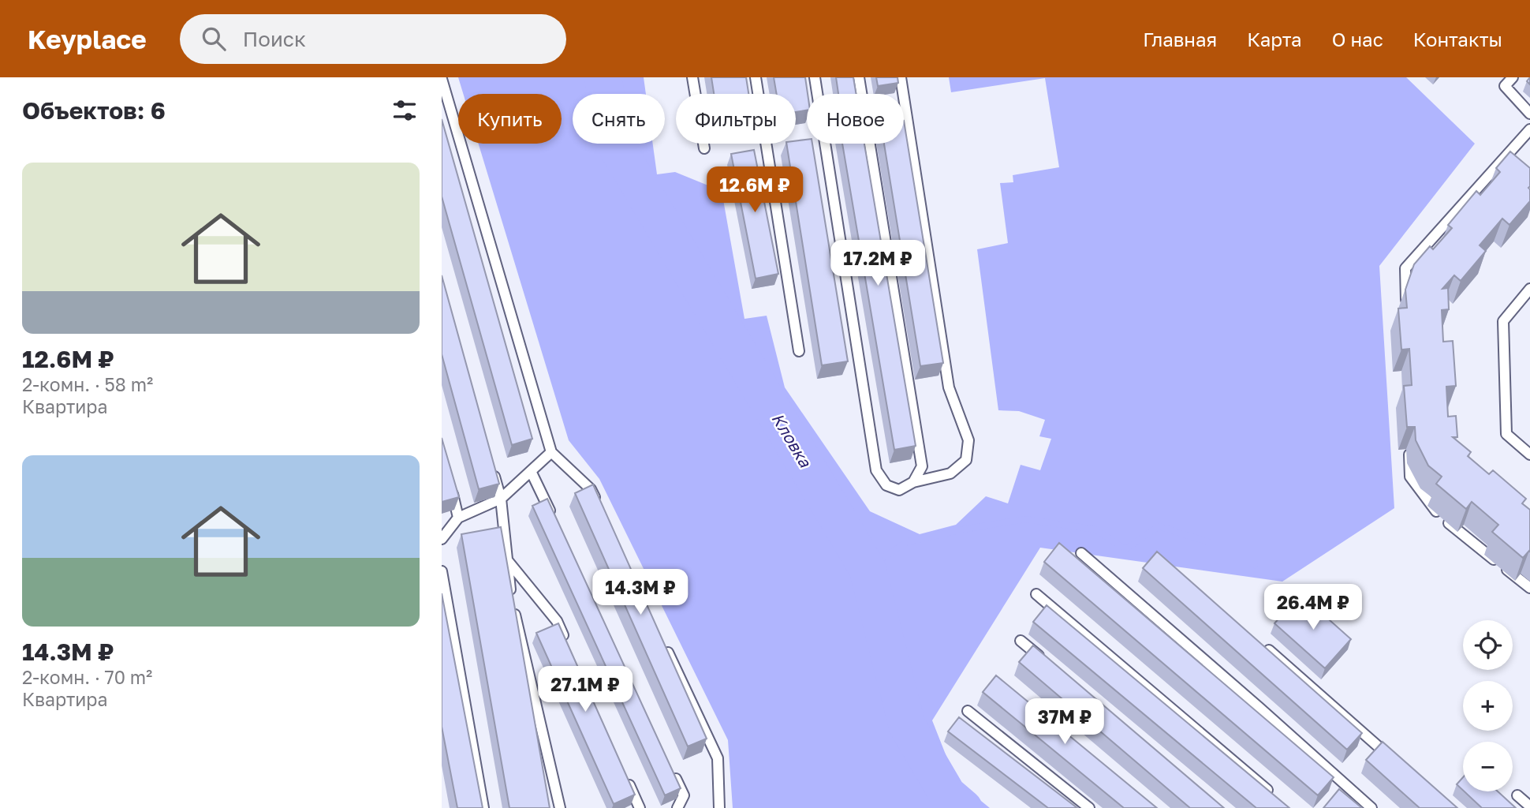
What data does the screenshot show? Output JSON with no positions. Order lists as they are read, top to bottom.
{
  "water": ["Кловка"],
  "page": {
    "header": "Keyplace",
    "search": "Поиск",
    "nav": [
      "Главная",
      "Карта",
      "О нас",
      "Контакты"
    ],
    "heading": "Объектов: 6",
    "chip": [
      "Купить",
      "Снять",
      "Фильтры",
      "Новое"
    ],
    "list": [
      {
        "name": "12.6M ₽",
        "note": "2-комн. · 58 m² · Квартира"
      },
      {
        "name": "14.3M ₽",
        "note": "2-комн. · 70 m² · Квартира"
      }
    ],
    "price": [
      "12.6M ₽",
      "17.2M ₽",
      "14.3M ₽",
      "26.4M ₽",
      "27.1M ₽",
      "37M ₽"
    ],
    "map_buttons": ["+", "−"]
  }
}
